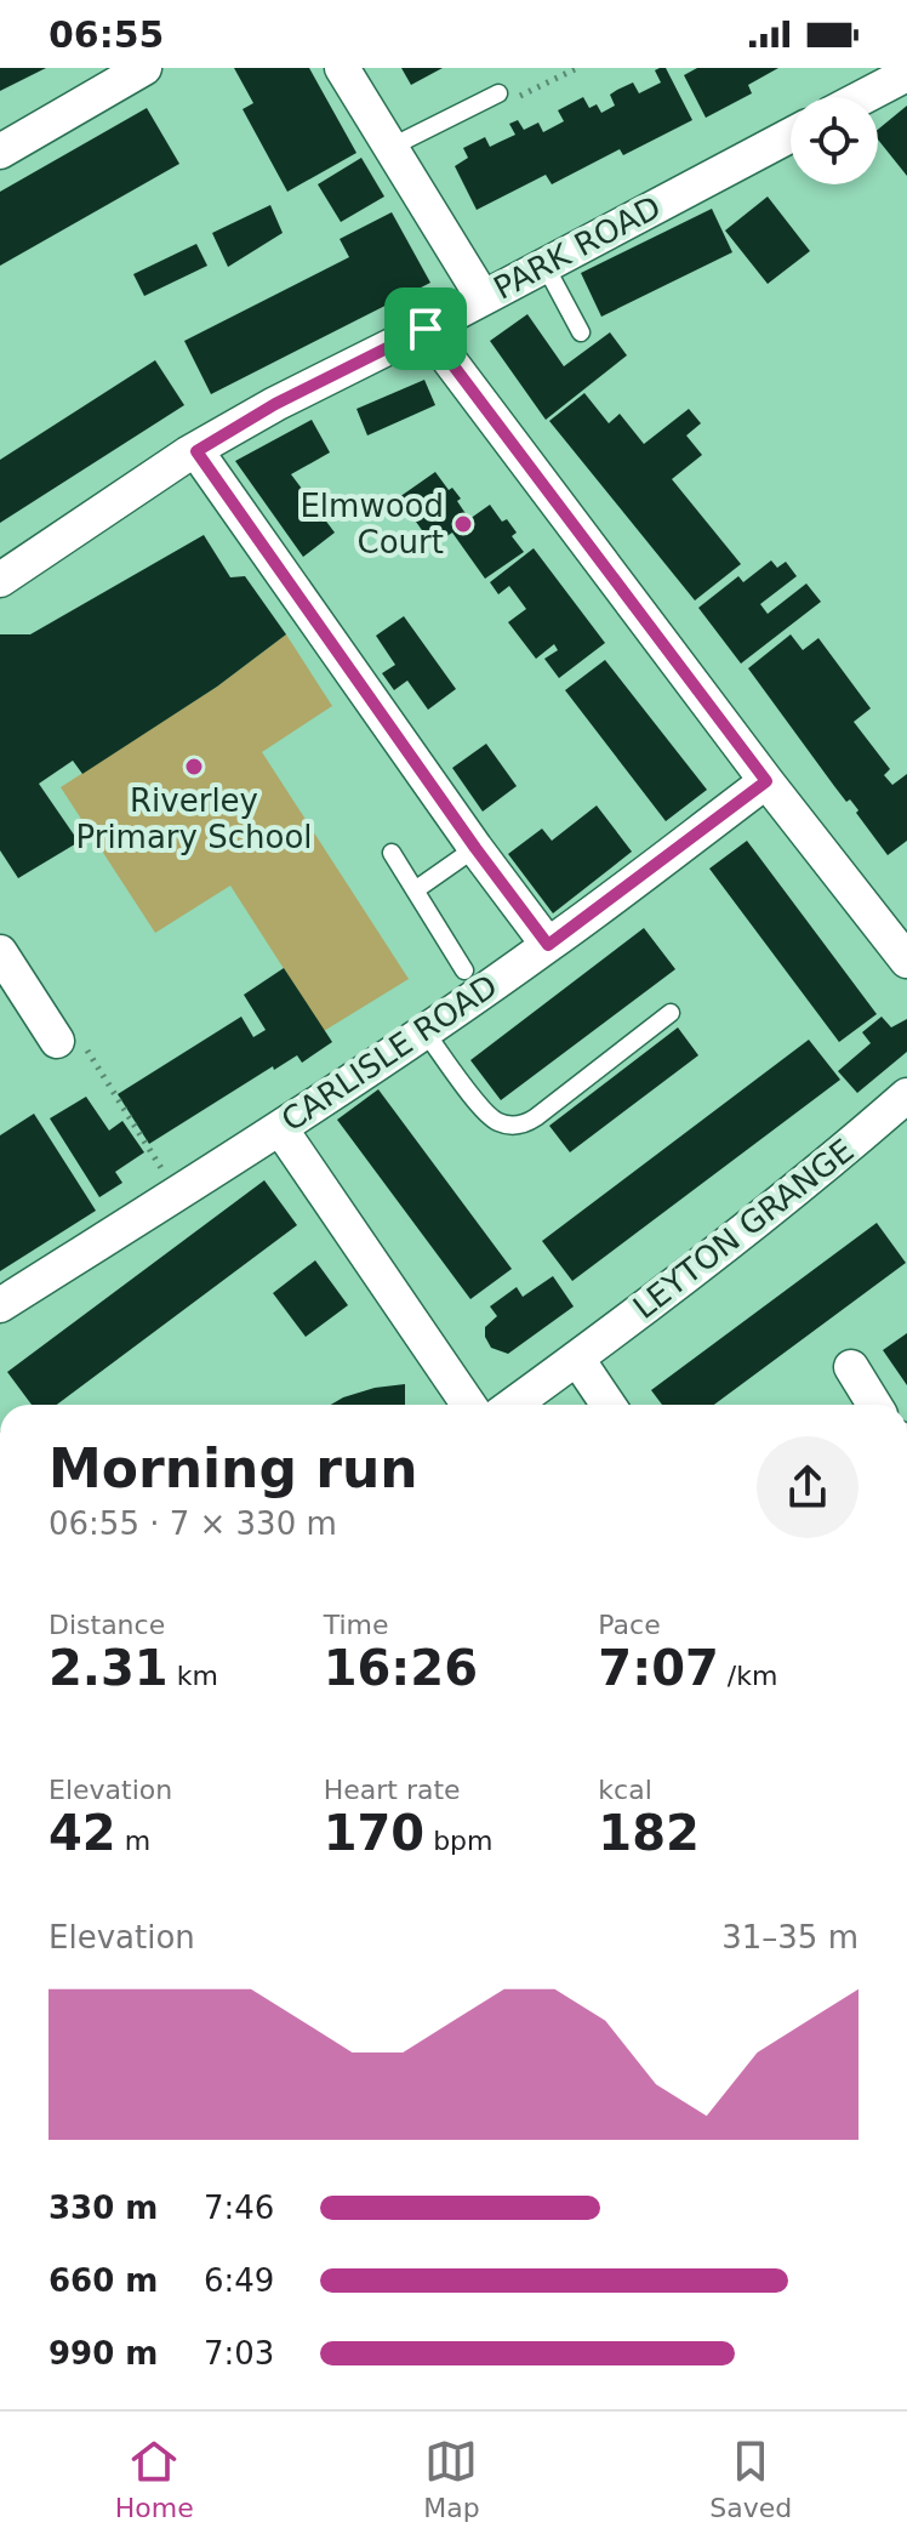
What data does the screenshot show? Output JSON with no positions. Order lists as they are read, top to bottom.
{
  "streets": {
    "street": ["PARK ROAD", "CARLISLE ROAD", "LEYTON GRANGE"]
  },
  "places": ["Elmwood Court", "Riverley Primary School"],
  "page": {
    "status": "06:55",
    "heading": ["Morning run", "06:55 · 7 × 330 m"],
    "stats": [
      ["Distance", "2.31 km"],
      ["Time", "16:26"],
      ["Pace", "7:07 /km"],
      ["Elevation", "42 m"],
      ["Heart rate", "170 bpm"],
      ["kcal", "182"]
    ],
    "chart": ["Elevation", "31–35 m"],
    "list": [
      {
        "name": "330 m",
        "note": "7:46"
      },
      {
        "name": "660 m",
        "note": "6:49"
      },
      {
        "name": "990 m",
        "note": "7:03"
      }
    ],
    "tabs": ["Home", "Map", "Saved"]
  }
}
